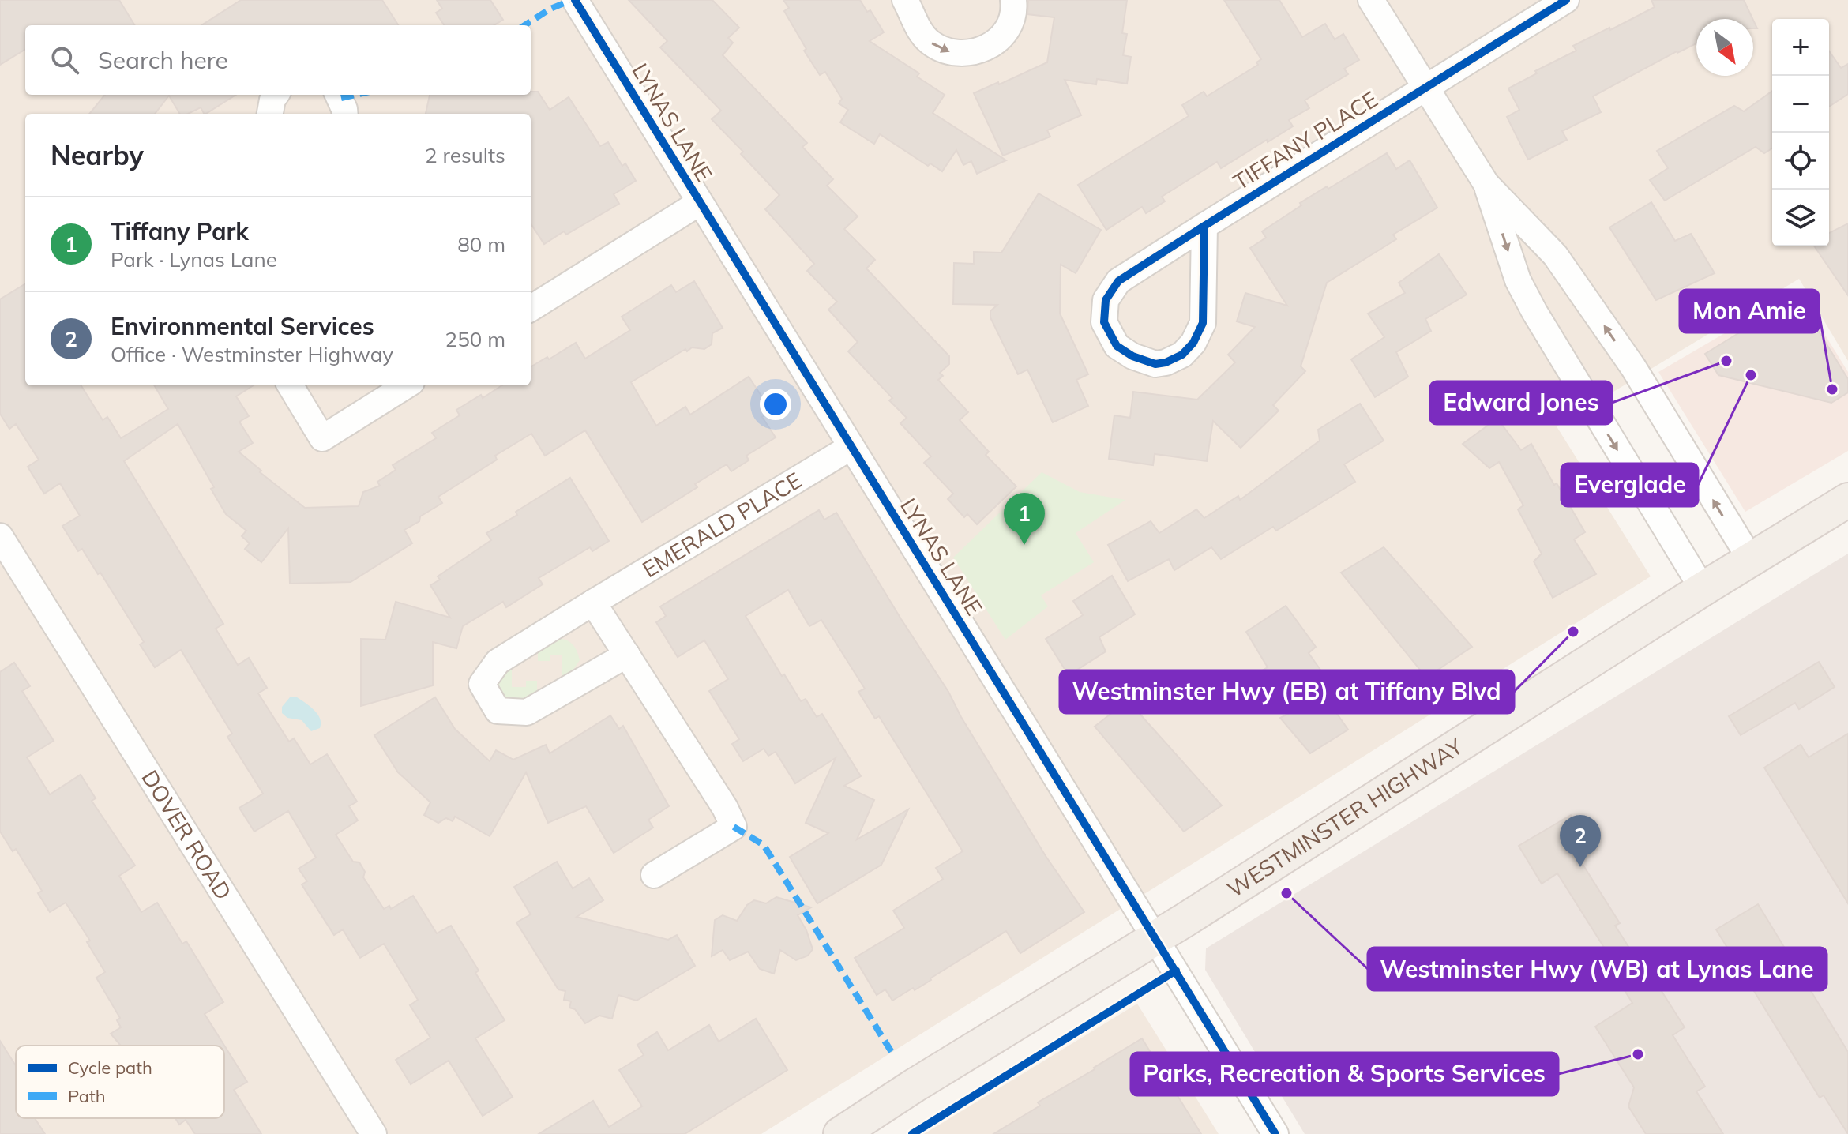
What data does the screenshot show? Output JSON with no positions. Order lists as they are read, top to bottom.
{
  "streets": {
    "main road": ["WESTMINSTER HIGHWAY"],
    "street": [
      "LYNAS LANE",
      "TIFFANY PLACE",
      "EMERALD PLACE",
      "DOVER ROAD"
    ]
  },
  "crossings": [
    ["LYNAS LANE", "EMERALD PLACE"],
    ["LYNAS LANE", "WESTMINSTER HIGHWAY"]
  ],
  "places": [
    "Edward Jones",
    "Everglade",
    "Mon Amie",
    "Westminster Hwy (EB) at Tiffany Blvd",
    "Westminster Hwy (WB) at Lynas Lane",
    "Parks, Recreation & Sports Services"
  ],
  "legend": ["Cycle path", "Path"],
  "north": "bottom right",
  "page": {
    "map_buttons": ["+", "−"],
    "search": "Search here",
    "heading": ["Nearby", "2 results"],
    "list": [
      {
        "mark": "1",
        "name": "Tiffany Park",
        "note": "Park · Lynas Lane",
        "value": "80 m"
      },
      {
        "mark": "2",
        "name": "Environmental Services",
        "note": "Office · Westminster Highway",
        "value": "250 m"
      }
    ],
    "pins": ["1", "2"]
  }
}
